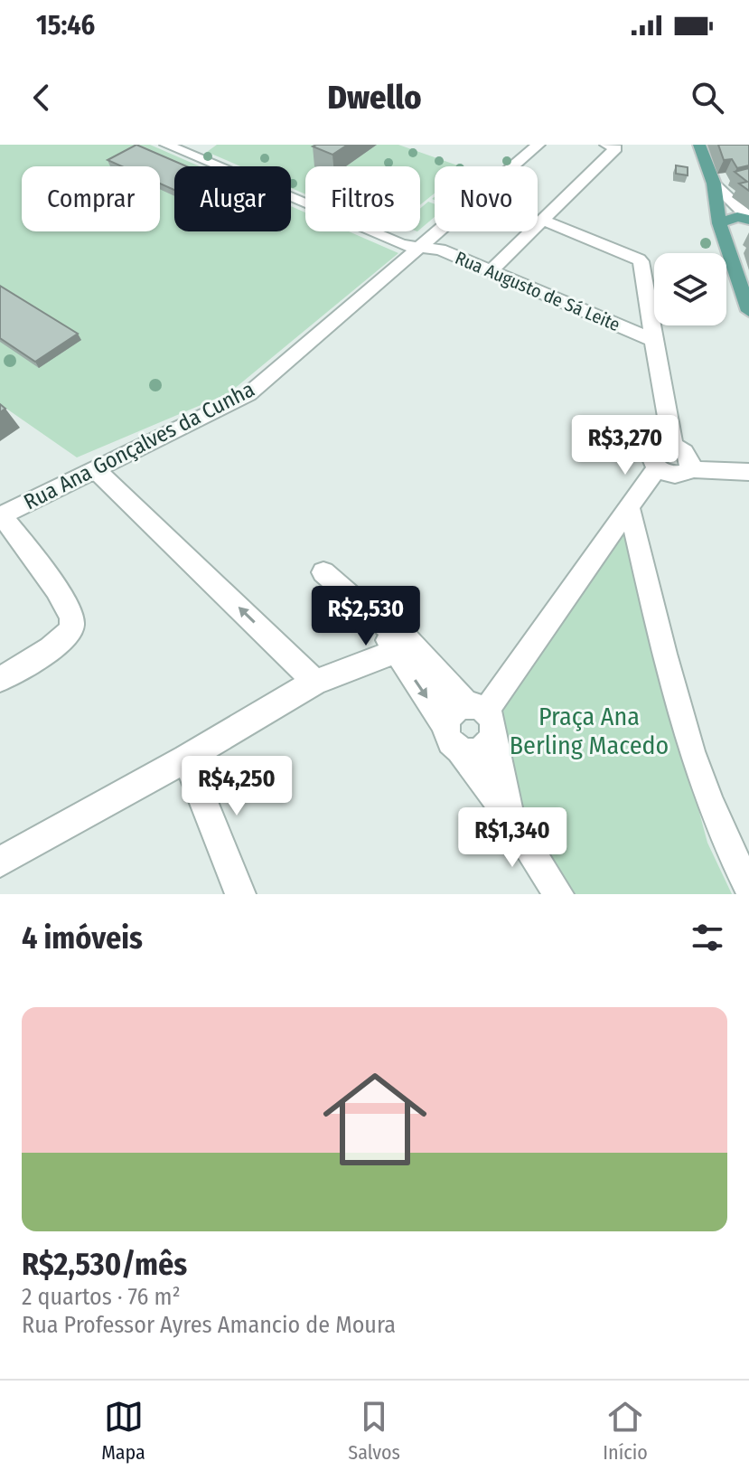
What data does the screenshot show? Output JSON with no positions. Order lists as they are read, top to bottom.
{
  "streets": {
    "street": ["Rua Augusto de Sá Leite", "Rua Ana Gonçalves da Cunha"]
  },
  "crossings": [
    ["Rua Augusto de Sá Leite", "Rua Ana Gonçalves da Cunha"]
  ],
  "parks": ["Praça Ana Berling Macedo"],
  "page": {
    "status": "15:46",
    "header": "Dwello",
    "chip": [
      "Comprar",
      "Alugar",
      "Filtros",
      "Novo"
    ],
    "price": [
      "R$3,270",
      "R$2,530",
      "R$4,250",
      "R$1,340"
    ],
    "heading": "4 imóveis",
    "list": [
      {
        "name": "R$2,530/mês",
        "note": "2 quartos · 76 m² · Rua Professor Ayres Amancio de Moura"
      }
    ],
    "tabs": ["Mapa", "Salvos", "Início"]
  }
}
